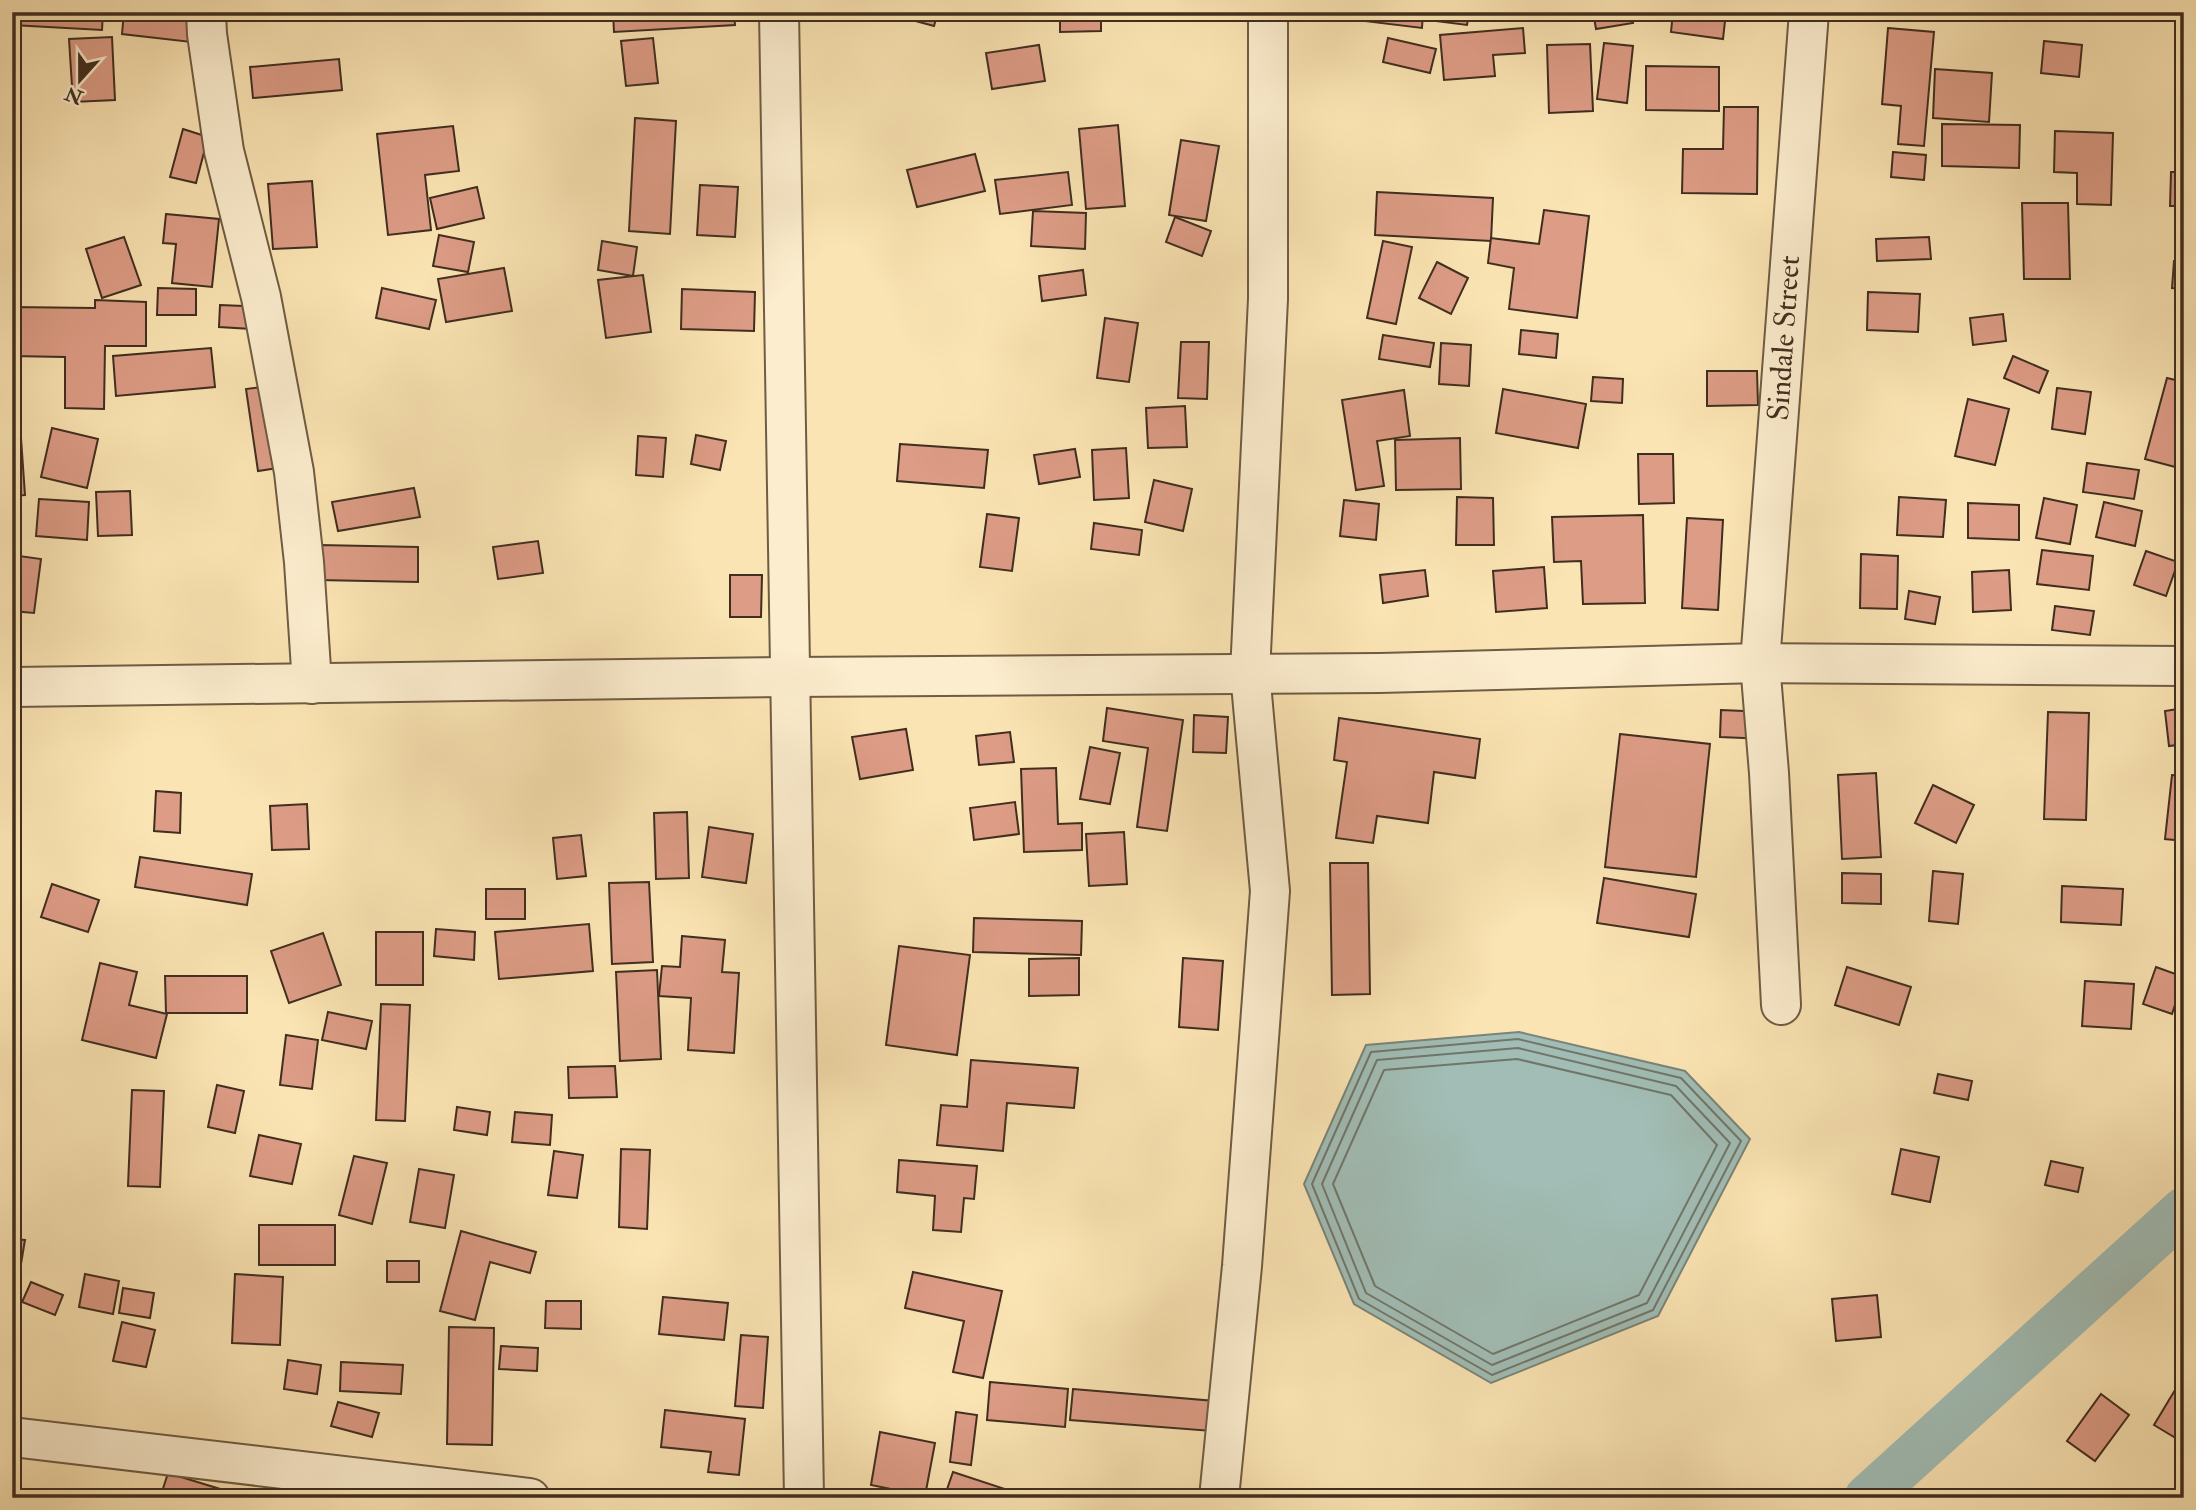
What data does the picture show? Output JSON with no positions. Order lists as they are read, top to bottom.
{
  "streets": {
    "street": ["Sindale Street"]
  },
  "north": "bottom"
}
